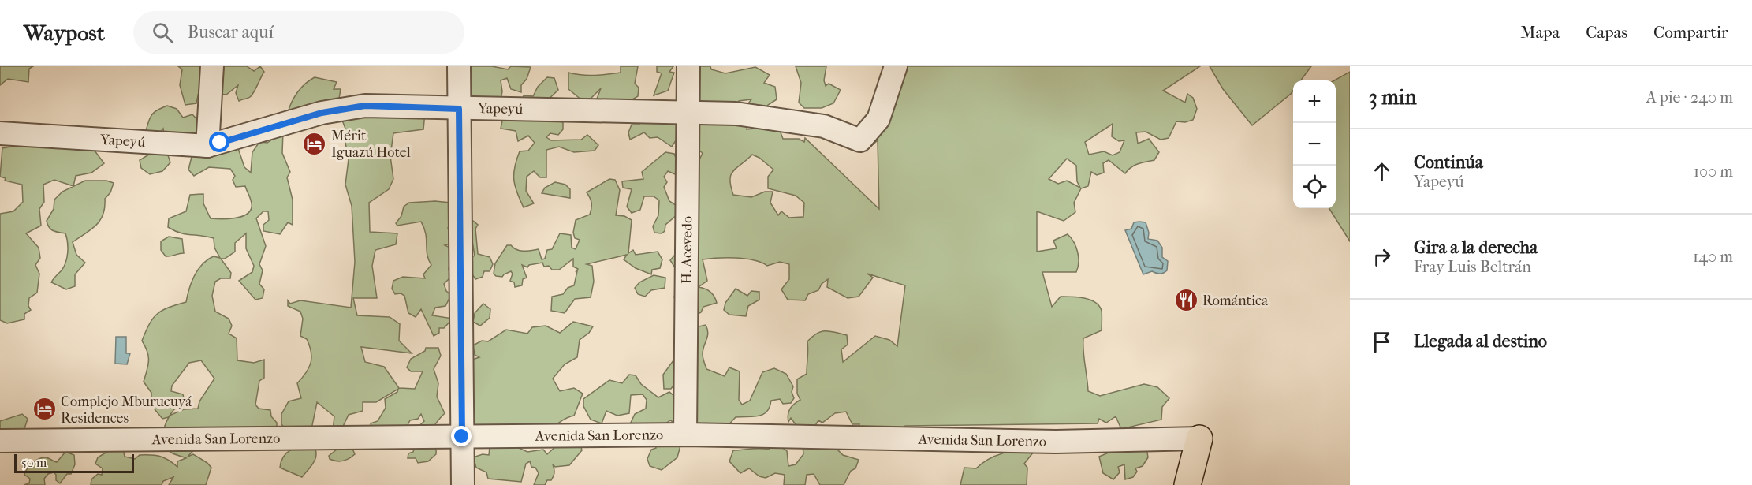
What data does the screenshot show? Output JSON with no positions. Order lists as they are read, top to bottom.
{
  "streets": {
    "street": ["Yapeyú", "H. Acevedo", "Avenida San Lorenzo"]
  },
  "crossings": [
    ["Yapeyú", "H. Acevedo"],
    ["H. Acevedo", "Avenida San Lorenzo"]
  ],
  "places": {
    "hotel": ["Mérit Iguazú Hotel", "Complejo Mburucuyá Residences"],
    "restaurant": ["Romántica"]
  },
  "scale_bar": "50 m",
  "page": {
    "header": "Waypost",
    "search": "Buscar aquí",
    "nav": ["Mapa", "Capas", "Compartir"],
    "heading": ["3 min", "A pie · 240 m"],
    "map_buttons": ["+", "−"],
    "list": [
      ["Continúa", "Yapeyú", "100 m"],
      ["Gira a la derecha", "Fray Luis Beltrán", "140 m"],
      "Llegada al destino"
    ],
    "scale": "50 m"
  }
}
